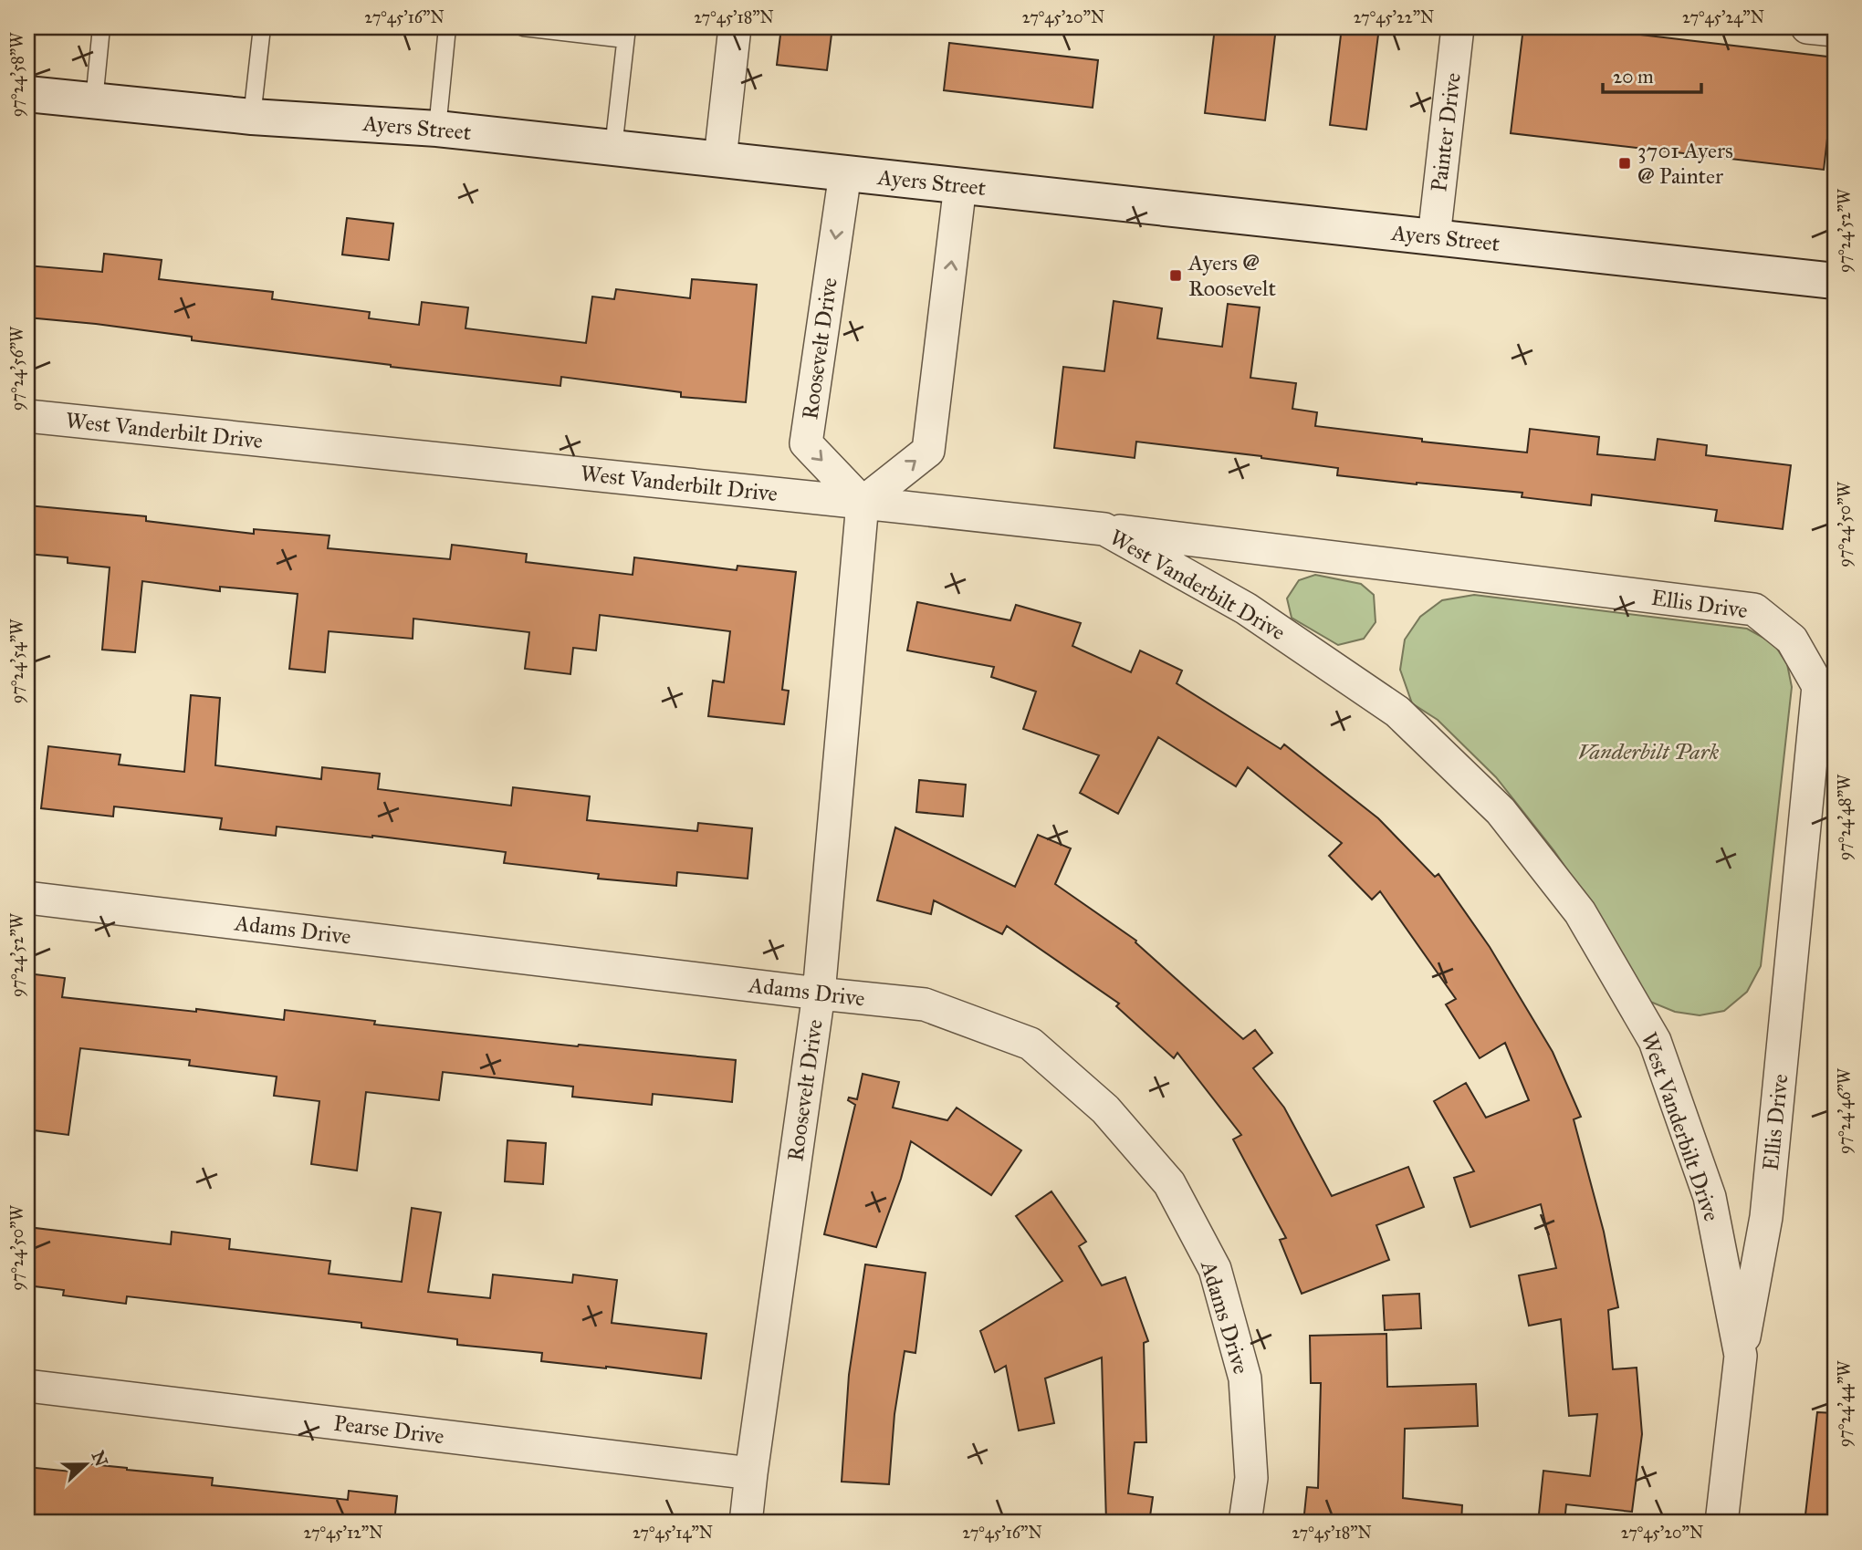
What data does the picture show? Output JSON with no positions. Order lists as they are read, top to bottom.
{
  "streets": {
    "main road": ["Ayers Street"],
    "street": [
      "Painter Drive",
      "Roosevelt Drive",
      "West Vanderbilt Drive",
      "Ellis Drive",
      "Adams Drive",
      "Pearse Drive"
    ]
  },
  "crossings": [
    ["Ayers Street", "Painter Drive"],
    ["Ayers Street", "Roosevelt Drive"],
    ["Roosevelt Drive", "West Vanderbilt Drive"],
    ["Roosevelt Drive", "Adams Drive"],
    ["Roosevelt Drive", "Pearse Drive"],
    ["West Vanderbilt Drive", "Ellis Drive"]
  ],
  "parks": ["Vanderbilt Park"],
  "places": {
    "transit": ["3701 Ayers @ Painter", "Ayers @ Roosevelt"]
  },
  "scale_bar": "20 m",
  "north": "right",
  "coordinates": [
    "27°45'16\"N",
    "27°45'18\"N",
    "27°45'20\"N",
    "27°45'22\"N",
    "27°45'24\"N",
    "97°24'58\"W",
    "97°24'52\"W",
    "97°24'56\"W",
    "97°24'50\"W",
    "97°24'54\"W",
    "97°24'48\"W",
    "97°24'46\"W",
    "97°24'44\"W",
    "27°45'12\"N",
    "27°45'14\"N"
  ]
}
